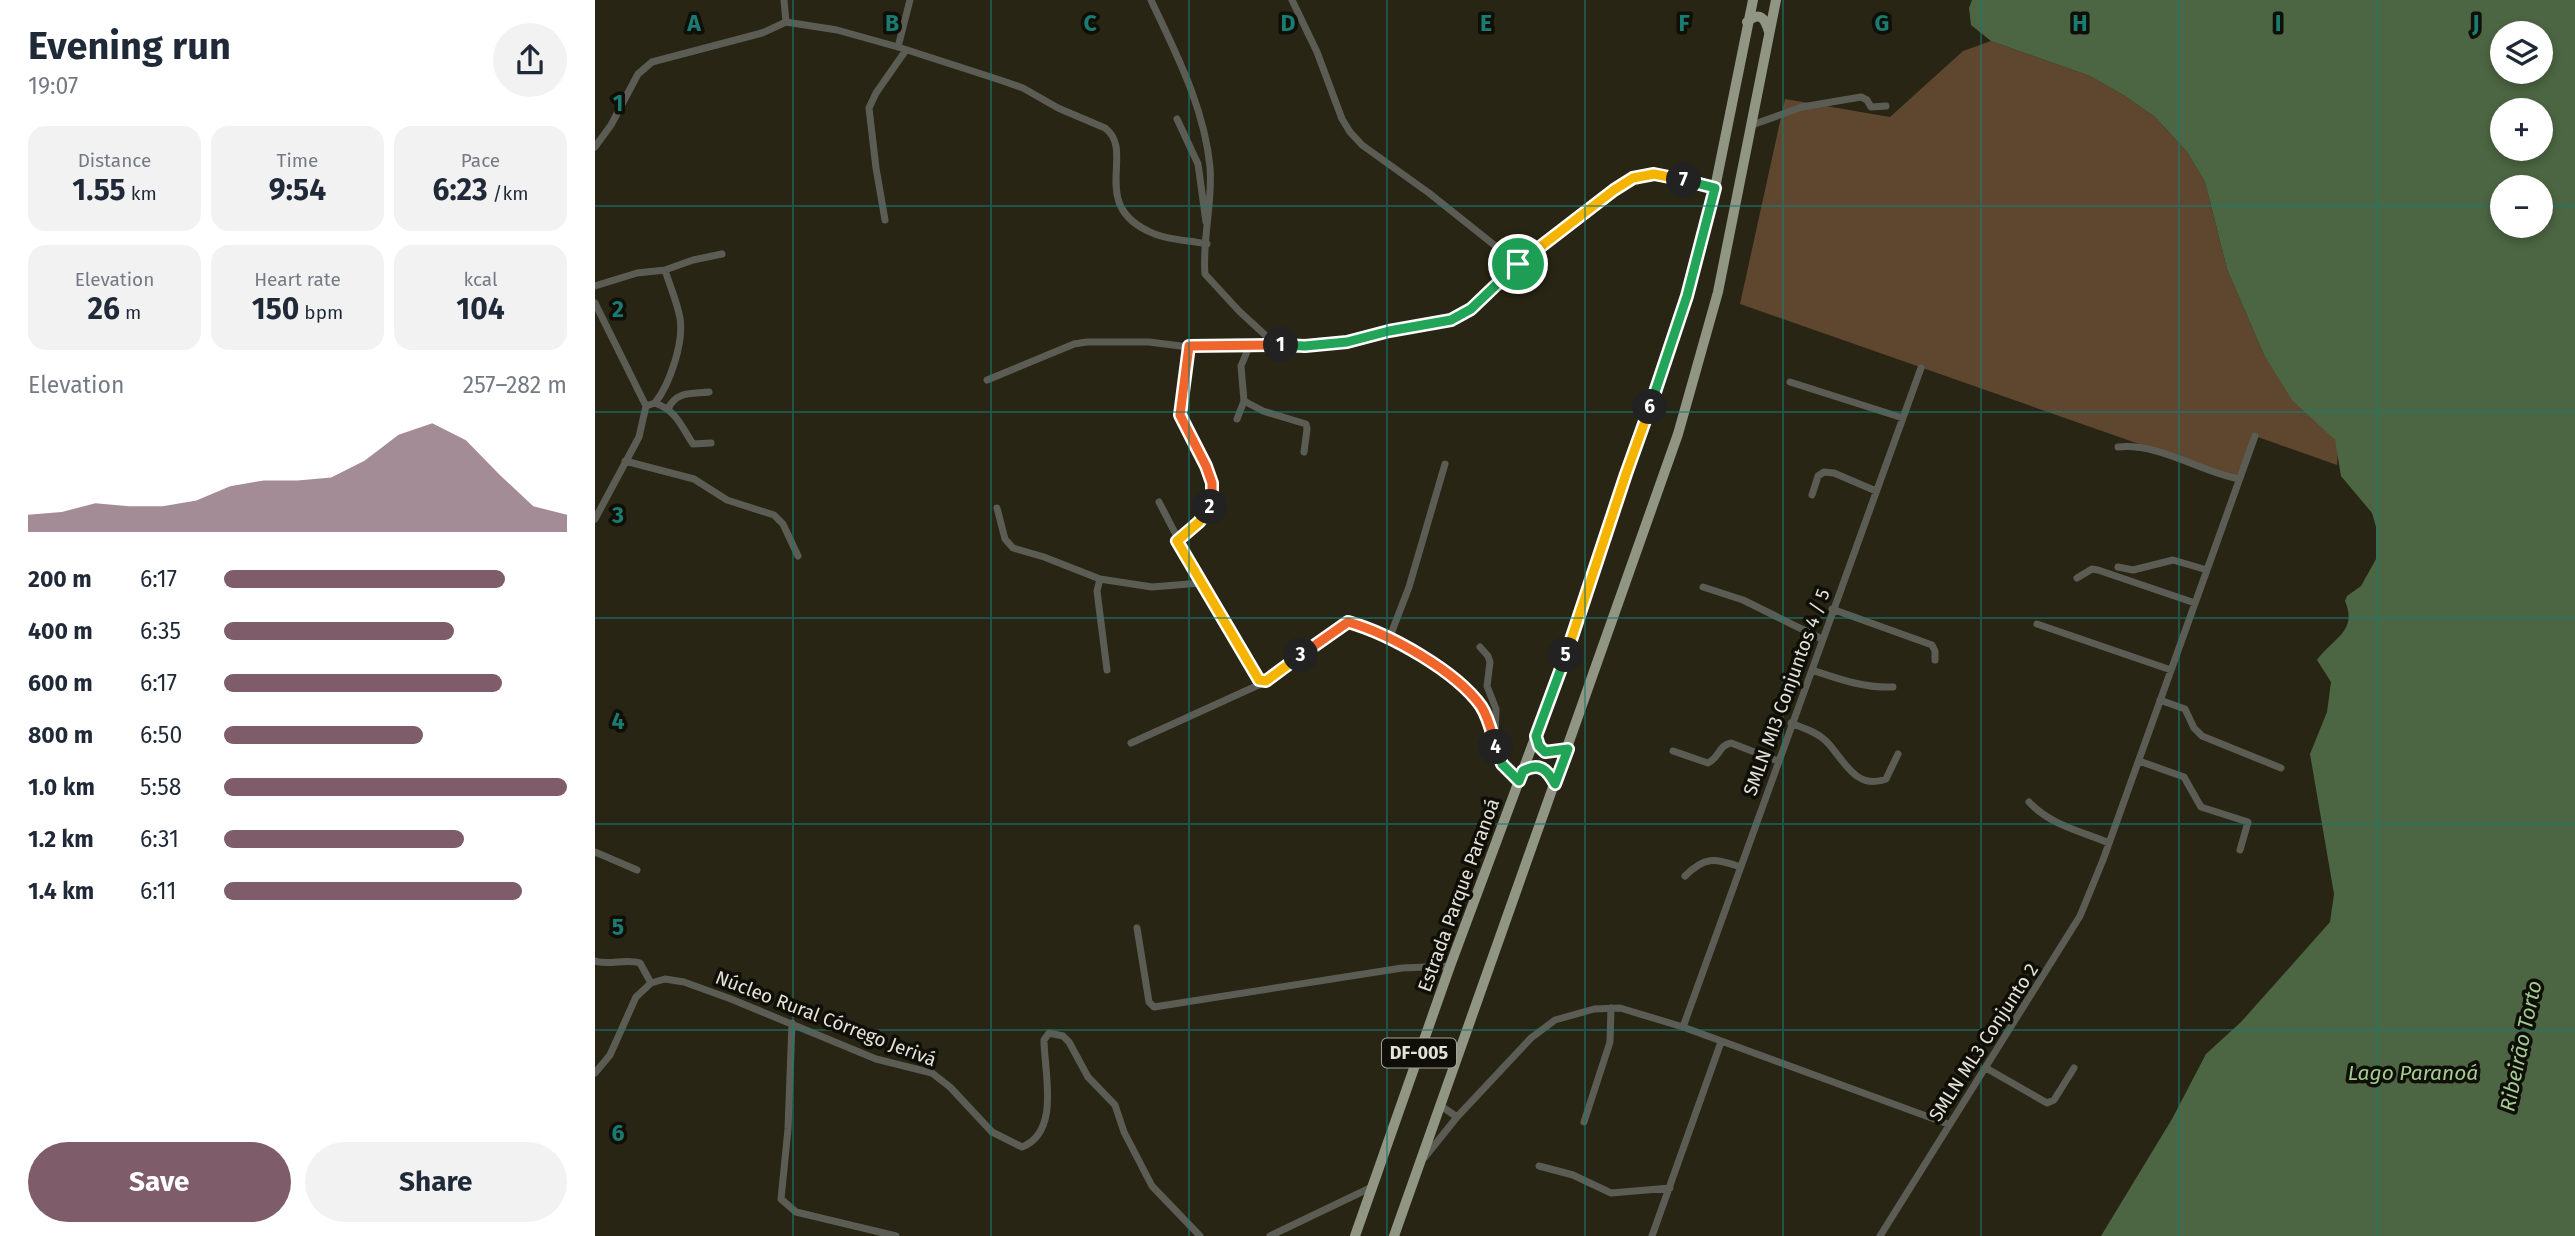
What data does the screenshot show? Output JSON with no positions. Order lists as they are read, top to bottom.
{
  "streets": {
    "main road": ["Estrada Parque Paranoá", "DF-005"],
    "street": ["SMLN MI3 Conjuntos 4 / 5", "Núcleo Rural Córrego Jerivá", "SMLN ML3 Conjunto 2"]
  },
  "water": ["Ribeirão Torto", "Lago Paranoá"],
  "page": {
    "heading": ["Evening run", "19:07"],
    "map_buttons": ["+", "−"],
    "stats": [
      ["Distance", "1.55 km"],
      ["Time", "9:54"],
      ["Pace", "6:23 /km"],
      ["Elevation", "26 m"],
      ["Heart rate", "150 bpm"],
      ["kcal", "104"]
    ],
    "pins": [
      "7",
      "1",
      "6",
      "2",
      "3",
      "5",
      "4"
    ],
    "chart": ["Elevation", "257–282 m"],
    "list": [
      {
        "name": "200 m",
        "note": "6:17"
      },
      {
        "name": "400 m",
        "note": "6:35"
      },
      {
        "name": "600 m",
        "note": "6:17"
      },
      {
        "name": "800 m",
        "note": "6:50"
      },
      {
        "name": "1.0 km",
        "note": "5:58"
      },
      {
        "name": "1.2 km",
        "note": "6:31"
      },
      {
        "name": "1.4 km",
        "note": "6:11"
      }
    ],
    "buttons": ["Save", "Share"]
  },
  "grid": {
    "columns": [
      "A",
      "B",
      "C",
      "D",
      "E",
      "F",
      "G",
      "H",
      "I",
      "J"
    ],
    "rows": [
      "1",
      "2",
      "3",
      "4",
      "5",
      "6"
    ]
  }
}
